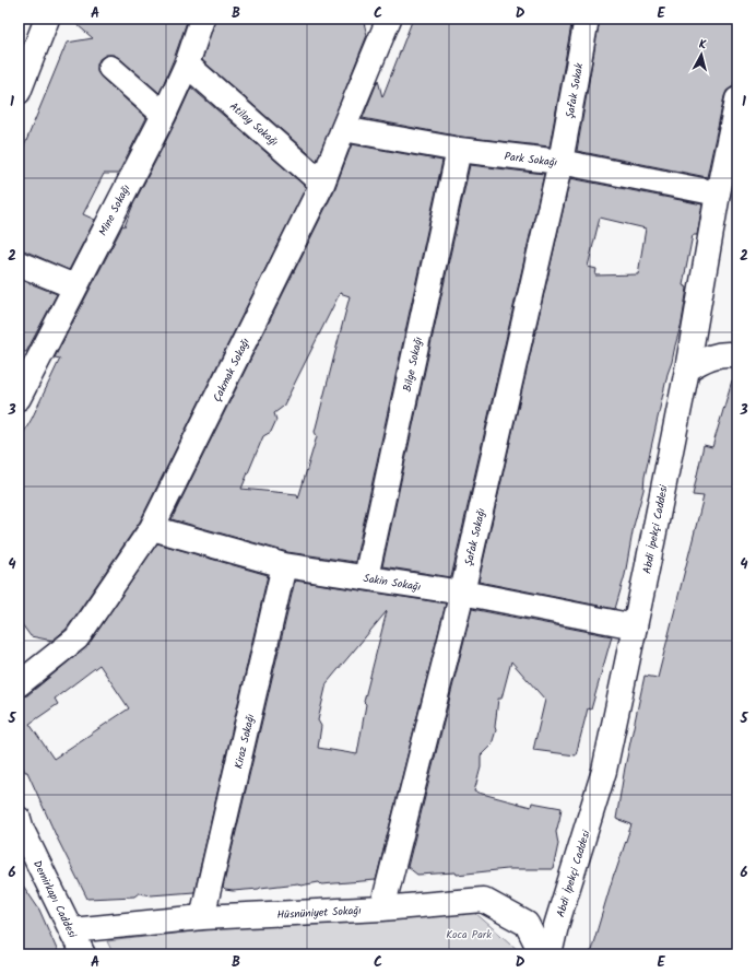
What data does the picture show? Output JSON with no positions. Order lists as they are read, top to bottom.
{
  "streets": {
    "street": [
      "Şafak Sokak",
      "Atilay Sokağı",
      "Park Sokağı",
      "Mine Sokağı",
      "Bilge Sokağı",
      "Çakmak Sokağı",
      "Abdi İpekçi Caddesi",
      "Şafak Sokağı",
      "Sakin Sokağı",
      "Kiraz Sokağı",
      "Demirkapı Caddesi",
      "Hüsnüniyet Sokağı"
    ]
  },
  "crossings": [
    ["Şafak Sokak", "Park Sokağı"],
    ["Şafak Sokak", "Şafak Sokağı"],
    ["Atilay Sokağı", "Mine Sokağı"],
    ["Atilay Sokağı", "Çakmak Sokağı"],
    ["Park Sokağı", "Bilge Sokağı"],
    ["Park Sokağı", "Çakmak Sokağı"],
    ["Park Sokağı", "Abdi İpekçi Caddesi"],
    ["Park Sokağı", "Şafak Sokağı"],
    ["Bilge Sokağı", "Sakin Sokağı"],
    ["Çakmak Sokağı", "Sakin Sokağı"],
    ["Abdi İpekçi Caddesi", "Sakin Sokağı"],
    ["Şafak Sokağı", "Sakin Sokağı"],
    ["Şafak Sokağı", "Hüsnüniyet Sokağı"],
    ["Sakin Sokağı", "Kiraz Sokağı"],
    ["Kiraz Sokağı", "Hüsnüniyet Sokağı"],
    ["Demirkapı Caddesi", "Hüsnüniyet Sokağı"]
  ],
  "parks": ["Koca Park"],
  "north": "top",
  "grid": {
    "columns": [
      "A",
      "B",
      "C",
      "D",
      "E"
    ],
    "rows": [
      "1",
      "2",
      "3",
      "4",
      "5",
      "6"
    ]
  }
}
